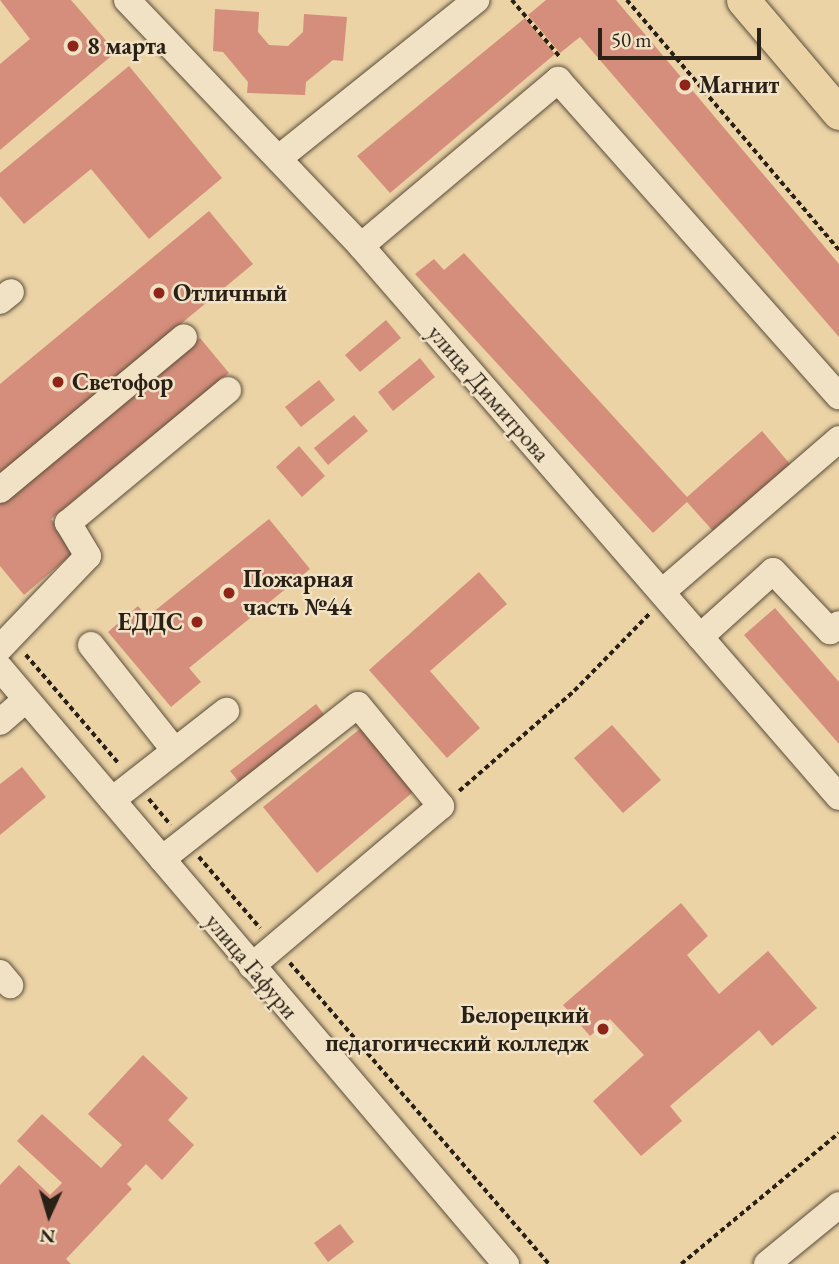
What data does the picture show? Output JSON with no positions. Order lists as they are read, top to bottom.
{
  "streets": {
    "street": ["улица Димитрова", "улица Гафури"]
  },
  "places": [
    "8 марта",
    "Магнит",
    "Отличный",
    "Светофор",
    "Пожарная часть №44",
    "ЕДДС",
    "Белорецкий педагогический колледж"
  ],
  "scale_bar": "50 m",
  "north": "bottom"
}
